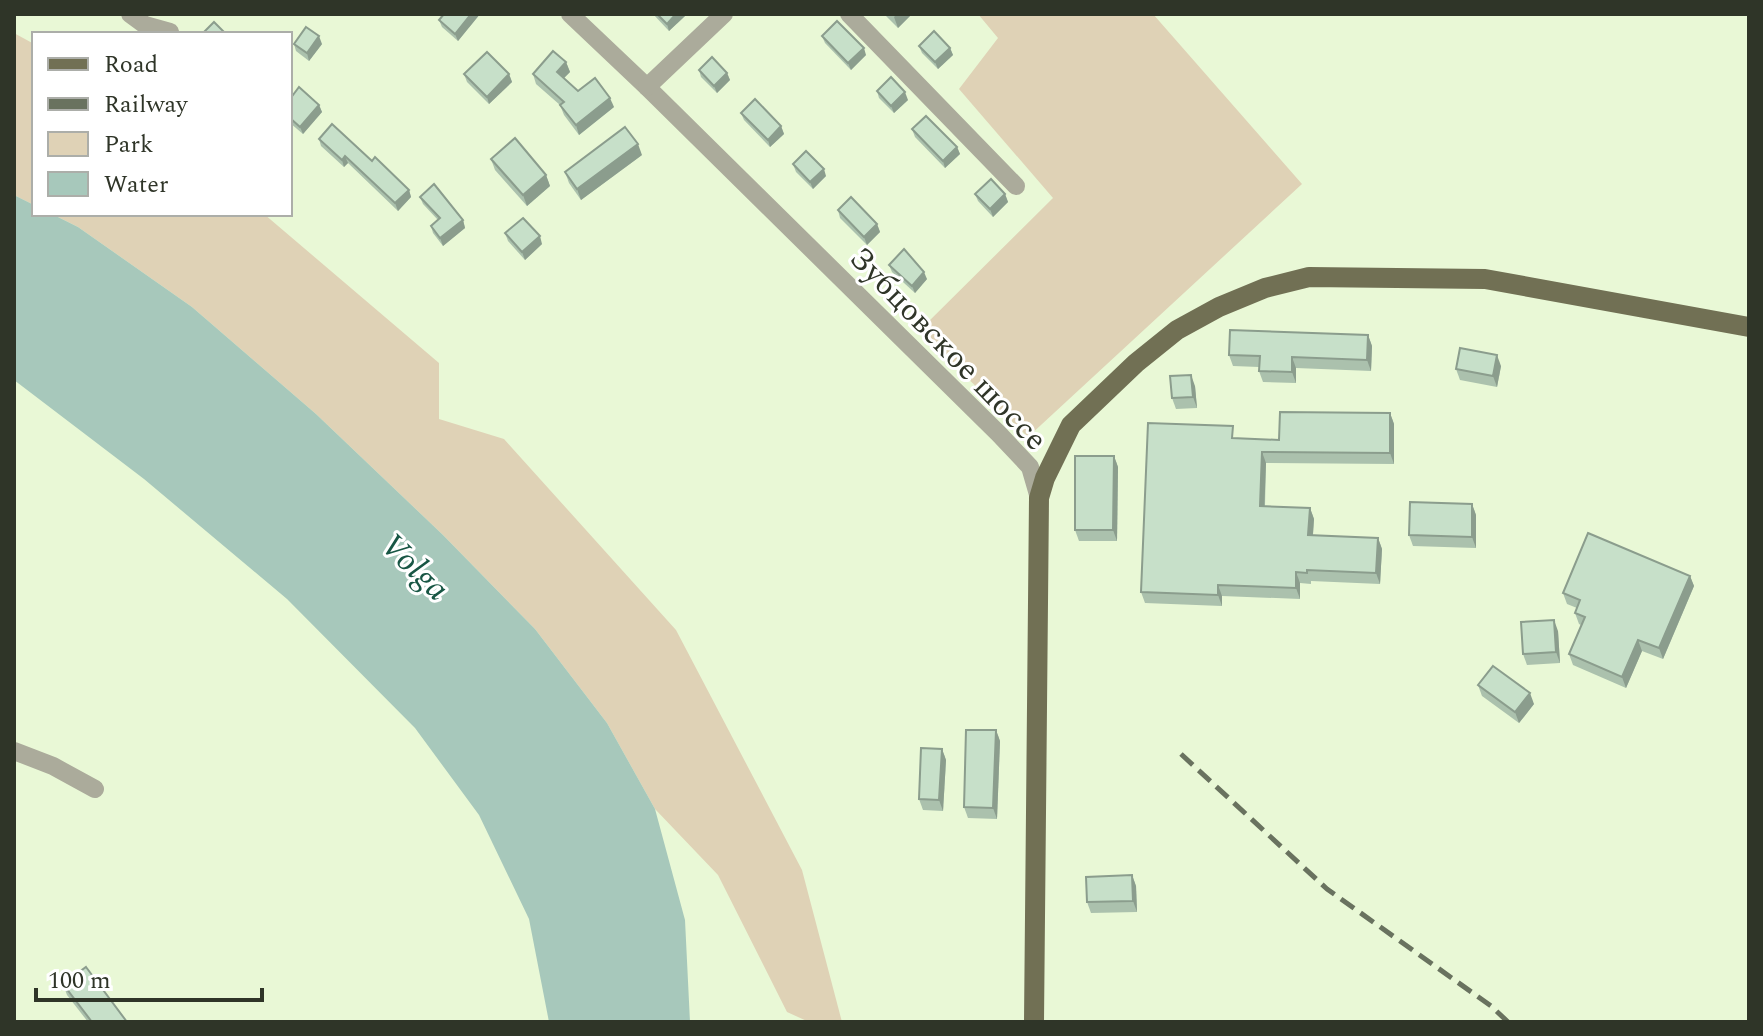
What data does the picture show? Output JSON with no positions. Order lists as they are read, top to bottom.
{
  "streets": {
    "main road": ["Зубцовское шоссе"]
  },
  "water": ["Volga"],
  "legend": [
    "Road",
    "Railway",
    "Park",
    "Water"
  ],
  "scale_bar": "100 m"
}
